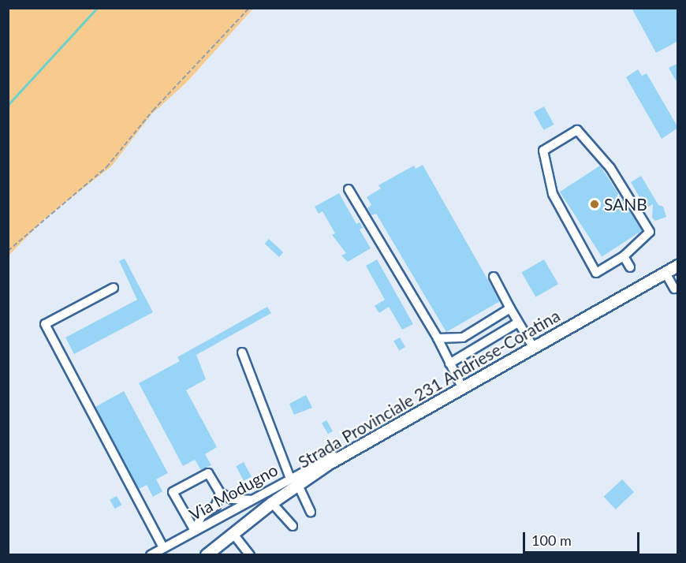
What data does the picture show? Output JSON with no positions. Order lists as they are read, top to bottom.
{
  "streets": {
    "main road": ["Strada Provinciale 231 Andriese-Coratina"],
    "street": ["Via Modugno"]
  },
  "crossings": [
    ["Strada Provinciale 231 Andriese-Coratina", "Via Modugno"]
  ],
  "places": ["SANB"],
  "scale_bar": "100 m"
}
